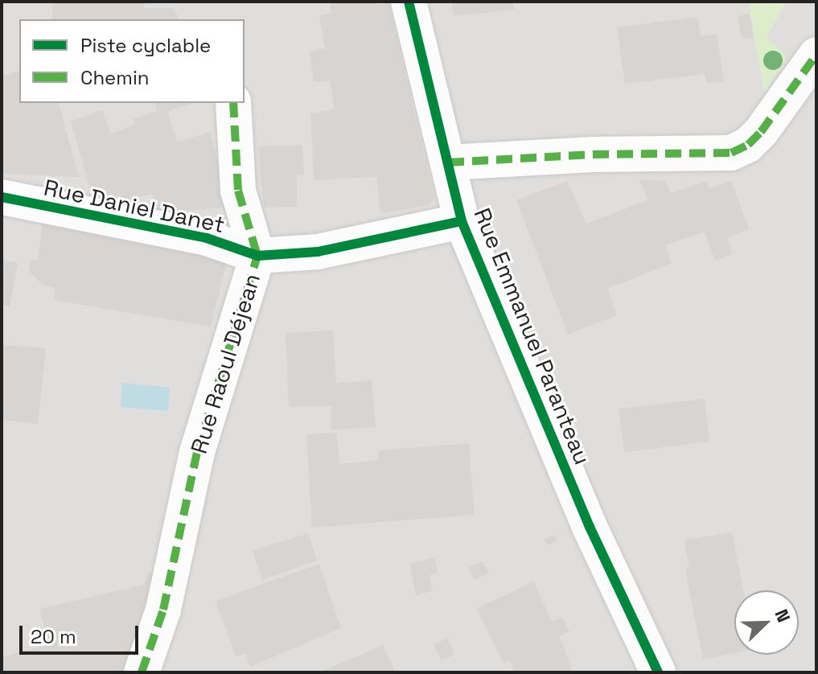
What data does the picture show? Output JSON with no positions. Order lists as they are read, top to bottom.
{
  "streets": {
    "street": ["Rue Daniel Danet", "Rue Emmanuel Paranteau", "Rue Raoul Déjean"]
  },
  "crossings": [
    ["Rue Daniel Danet", "Rue Raoul Déjean"],
    ["Rue Emmanuel Paranteau", "Rue Raoul Déjean"]
  ],
  "legend": ["Piste cyclable", "Chemin"],
  "scale_bar": "20 m",
  "north": "top right"
}
